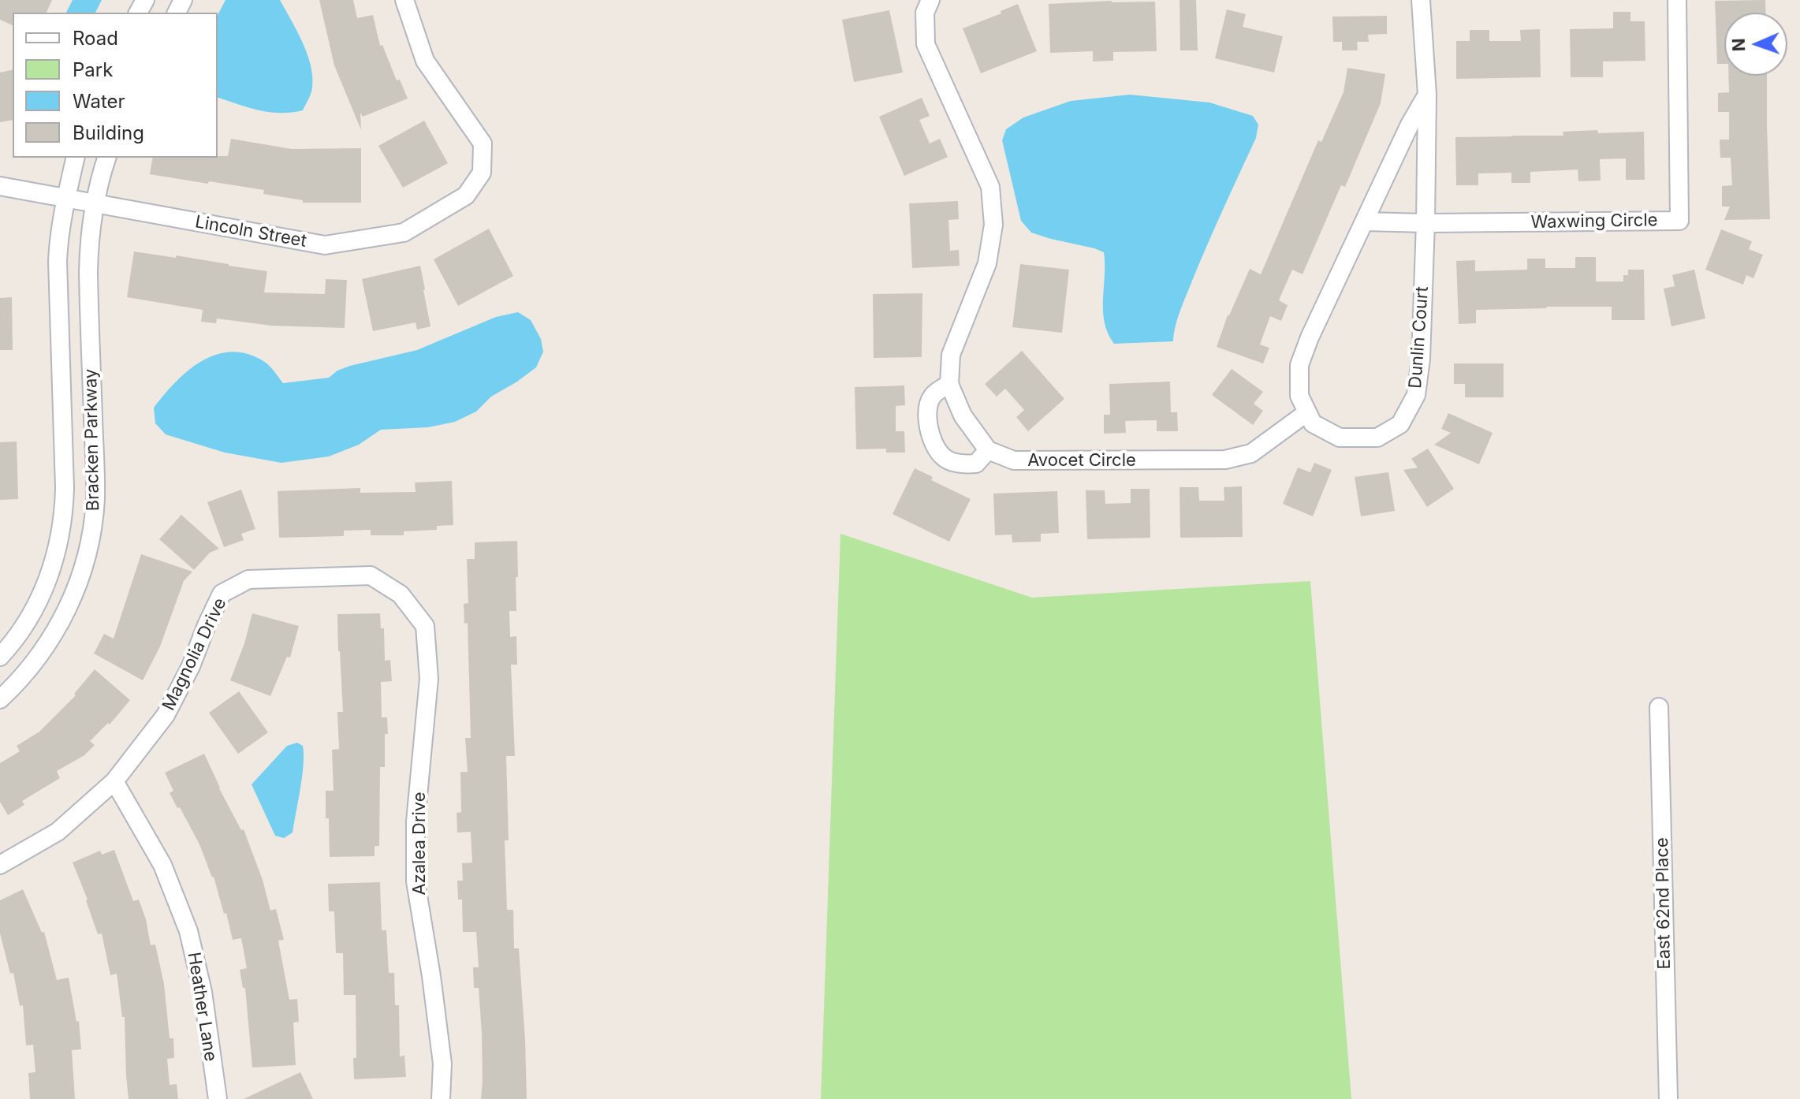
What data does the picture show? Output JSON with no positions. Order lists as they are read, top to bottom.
{
  "streets": {
    "street": [
      "Waxwing Circle",
      "Lincoln Street",
      "Dunlin Court",
      "Bracken Parkway",
      "Avocet Circle",
      "Magnolia Drive",
      "Azalea Drive",
      "East 62nd Place",
      "Heather Lane"
    ]
  },
  "crossings": [
    ["Waxwing Circle", "Dunlin Court"],
    ["Lincoln Street", "Bracken Parkway"],
    ["Dunlin Court", "Avocet Circle"],
    ["Magnolia Drive", "Azalea Drive"],
    ["Magnolia Drive", "Heather Lane"]
  ],
  "legend": [
    "Road",
    "Park",
    "Water",
    "Building"
  ],
  "north": "left"
}
